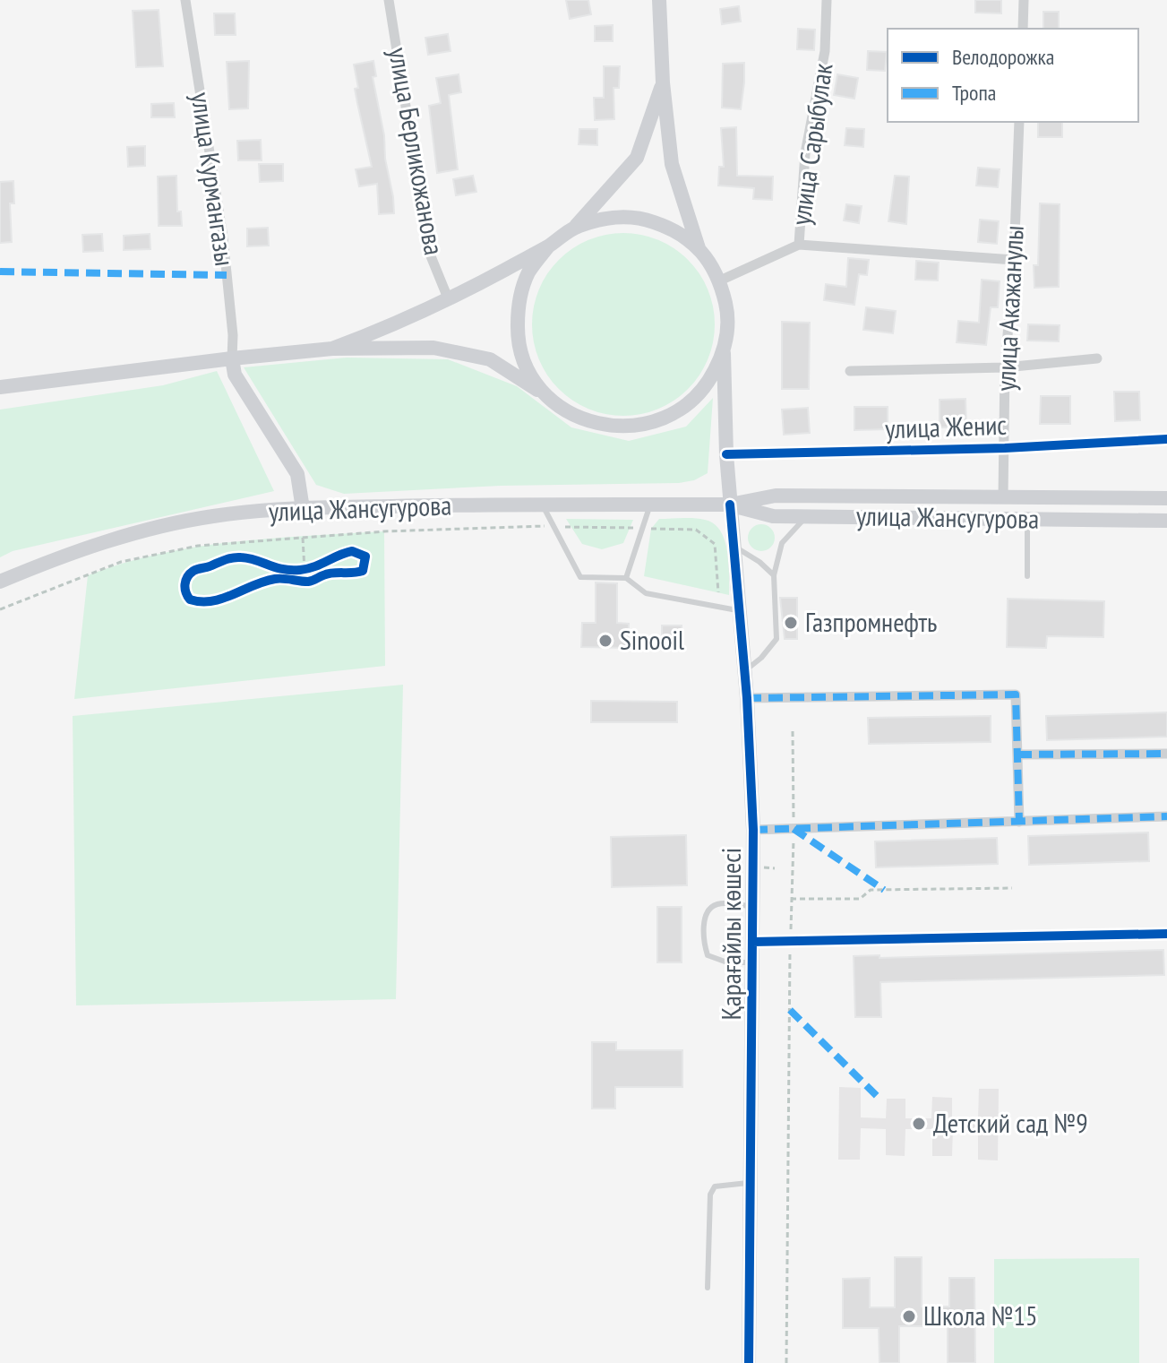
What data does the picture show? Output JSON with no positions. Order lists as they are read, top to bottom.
{
  "streets": {
    "main road": ["улица Жансугурова", "Қарағайлы көшесі"],
    "street": [
      "улица Сарыбулак",
      "улица Берликожанова",
      "улица Курмангазы",
      "улица Акажанулы",
      "улица Женис"
    ]
  },
  "crossings": [
    ["улица Сарыбулак", "Қарағайлы көшесі"],
    ["улица Акажанулы", "улица Женис"],
    ["улица Акажанулы", "улица Жансугурова"],
    ["улица Женис", "Қарағайлы көшесі"],
    ["улица Жансугурова", "Қарағайлы көшесі"]
  ],
  "places": [
    "Газпромнефть",
    "Sinooil",
    "Детский сад №9",
    "Школа №15"
  ],
  "legend": ["Велодорожка", "Тропа"]
}
